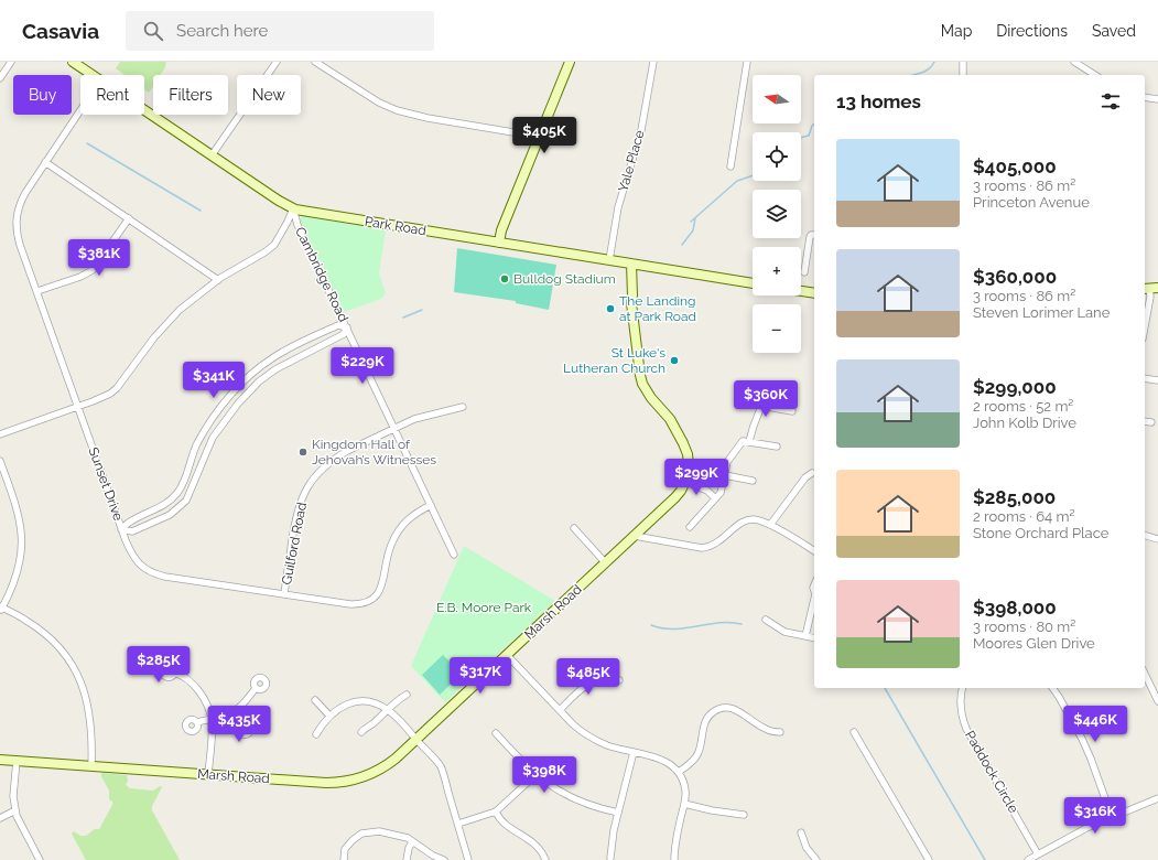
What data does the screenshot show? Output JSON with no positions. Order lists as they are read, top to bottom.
{
  "streets": {
    "street": [
      "Yale Place",
      "Park Road",
      "Cambridge Road",
      "Sunset Drive",
      "Guilford Road",
      "Marsh Road",
      "Paddock Circle"
    ]
  },
  "crossings": [
    ["Yale Place", "Park Road"],
    ["Park Road", "Cambridge Road"],
    ["Park Road", "Marsh Road"],
    ["Cambridge Road", "Sunset Drive"],
    ["Cambridge Road", "Guilford Road"],
    ["Sunset Drive", "Guilford Road"]
  ],
  "parks": ["E.B. Moore Park"],
  "places": [
    "Bulldog Stadium",
    "The Landing at Park Road",
    "St Luke's Lutheran Church",
    "Kingdom Hall of Jehovah’s Witnesses"
  ],
  "north": "left",
  "page": {
    "header": "Casavia",
    "search": "Search here",
    "nav": ["Map", "Directions", "Saved"],
    "map_buttons": ["+", "−"],
    "chip": [
      "Buy",
      "Rent",
      "Filters",
      "New"
    ],
    "heading": "13 homes",
    "price": [
      "$405K",
      "$381K",
      "$229K",
      "$341K",
      "$360K",
      "$299K",
      "$285K",
      "$317K",
      "$485K",
      "$435K",
      "$446K",
      "$398K",
      "$316K"
    ],
    "list": [
      {
        "name": "$405,000",
        "note": "3 rooms · 86 m² · Princeton Avenue"
      },
      {
        "name": "$360,000",
        "note": "3 rooms · 86 m² · Steven Lorimer Lane"
      },
      {
        "name": "$299,000",
        "note": "2 rooms · 52 m² · John Kolb Drive"
      },
      {
        "name": "$285,000",
        "note": "2 rooms · 64 m² · Stone Orchard Place"
      },
      {
        "name": "$398,000",
        "note": "3 rooms · 80 m² · Moores Glen Drive"
      }
    ]
  }
}
